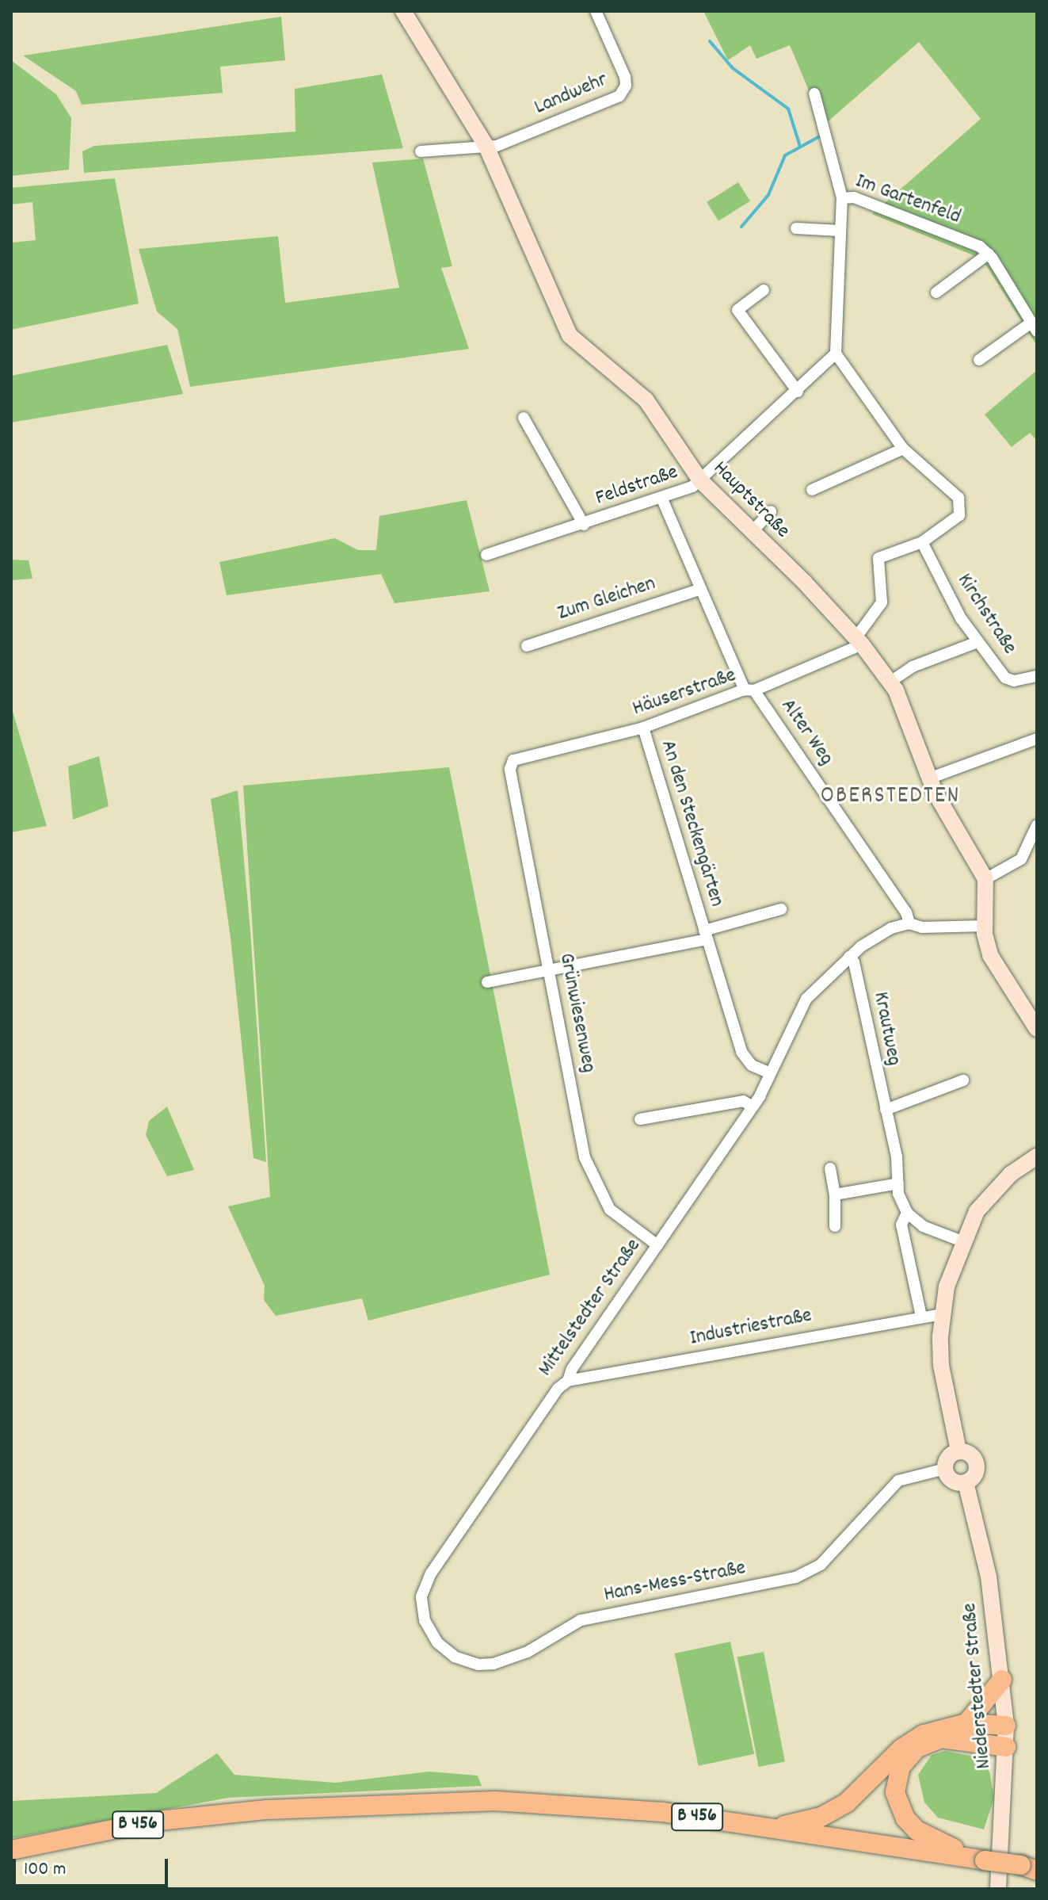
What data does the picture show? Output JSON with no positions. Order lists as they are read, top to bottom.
{
  "streets": {
    "main road": ["B 456"],
    "street": [
      "Landwehr",
      "Im Gartenfeld",
      "Feldstraße",
      "Hauptstraße",
      "Zum Gleichen",
      "Kirchstraße",
      "Häuserstraße",
      "Alter Weg",
      "An den Steckengärten",
      "Grünwiesenweg",
      "Krautweg",
      "Mittelstedter Straße",
      "Industriestraße",
      "Hans-Mess-Straße",
      "Niederstedter Straße"
    ]
  },
  "crossings": [
    ["Landwehr", "Hauptstraße"],
    ["Feldstraße", "Hauptstraße"],
    ["Feldstraße", "Alter Weg"],
    ["Hauptstraße", "Häuserstraße"],
    ["Zum Gleichen", "Alter Weg"],
    ["Häuserstraße", "Alter Weg"],
    ["Häuserstraße", "An den Steckengärten"],
    ["Häuserstraße", "Grünwiesenweg"],
    ["Alter Weg", "Mittelstedter Straße"],
    ["An den Steckengärten", "Mittelstedter Straße"],
    ["Grünwiesenweg", "Mittelstedter Straße"],
    ["Krautweg", "Mittelstedter Straße"],
    ["Krautweg", "Industriestraße"],
    ["Mittelstedter Straße", "Industriestraße"],
    ["Mittelstedter Straße", "Hans-Mess-Straße"],
    ["Industriestraße", "Niederstedter Straße"],
    ["Hans-Mess-Straße", "Niederstedter Straße"]
  ],
  "districts": ["OBERSTEDTEN"],
  "scale_bar": "100 m"
}
